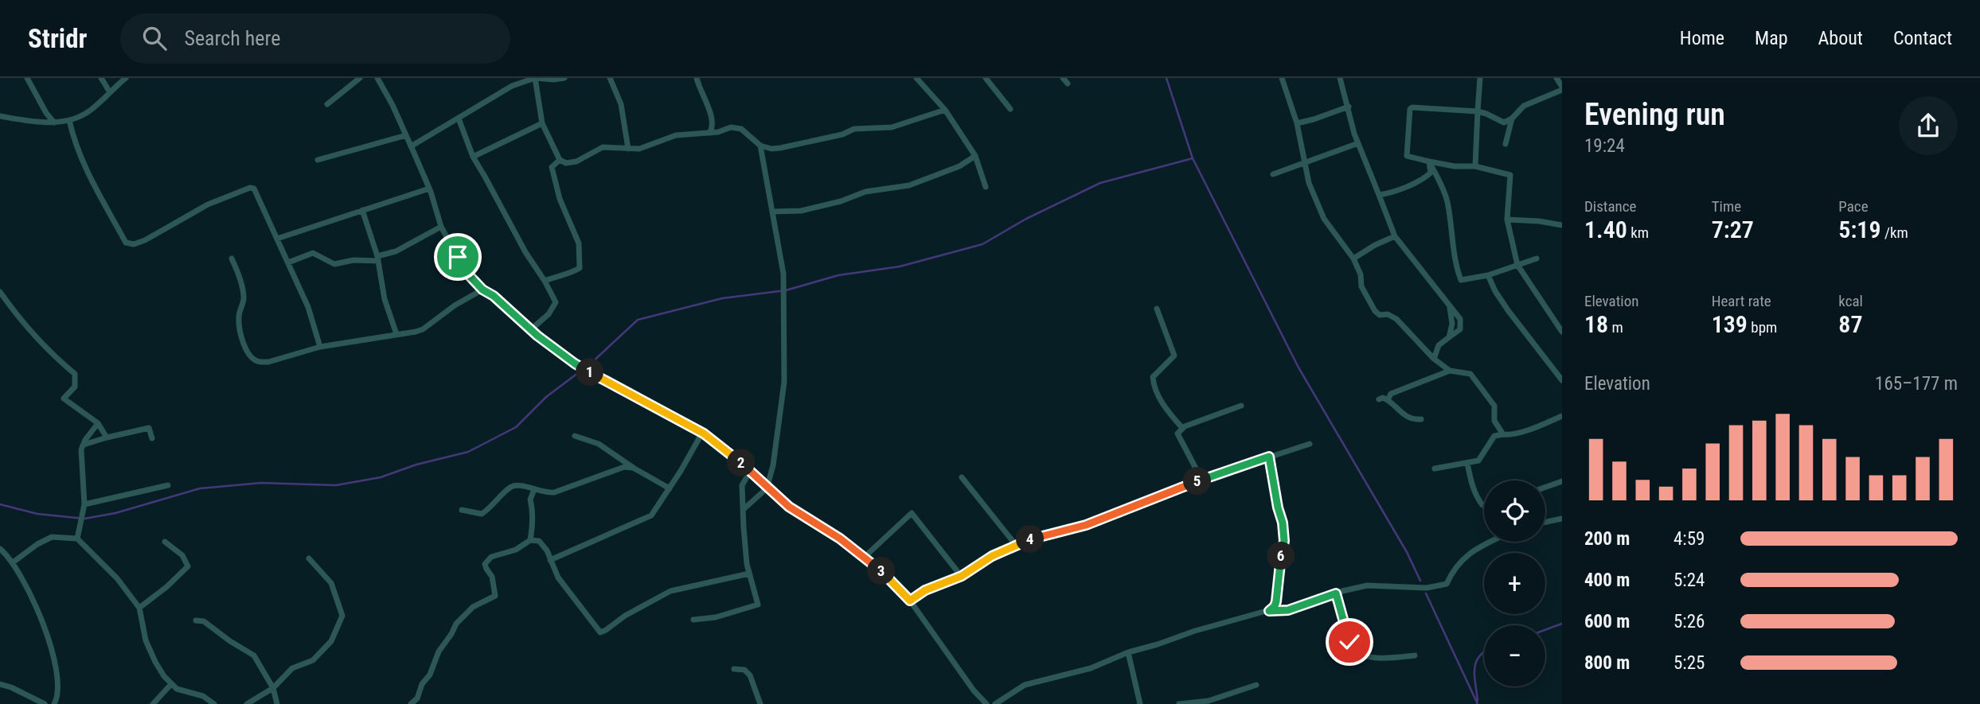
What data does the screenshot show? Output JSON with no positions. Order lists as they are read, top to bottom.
{
  "page": {
    "header": "Stridr",
    "search": "Search here",
    "nav": [
      "Home",
      "Map",
      "About",
      "Contact"
    ],
    "heading": ["Evening run", "19:24"],
    "stats": [
      ["Distance", "1.40 km"],
      ["Time", "7:27"],
      ["Pace", "5:19 /km"],
      ["Elevation", "18 m"],
      ["Heart rate", "139 bpm"],
      ["kcal", "87"]
    ],
    "pins": [
      "1",
      "2",
      "5",
      "4",
      "6",
      "3"
    ],
    "chart": ["Elevation", "165–177 m"],
    "map_buttons": ["+", "−"],
    "list": [
      {
        "name": "200 m",
        "note": "4:59"
      },
      {
        "name": "400 m",
        "note": "5:24"
      },
      {
        "name": "600 m",
        "note": "5:26"
      },
      {
        "name": "800 m",
        "note": "5:25"
      }
    ]
  }
}
